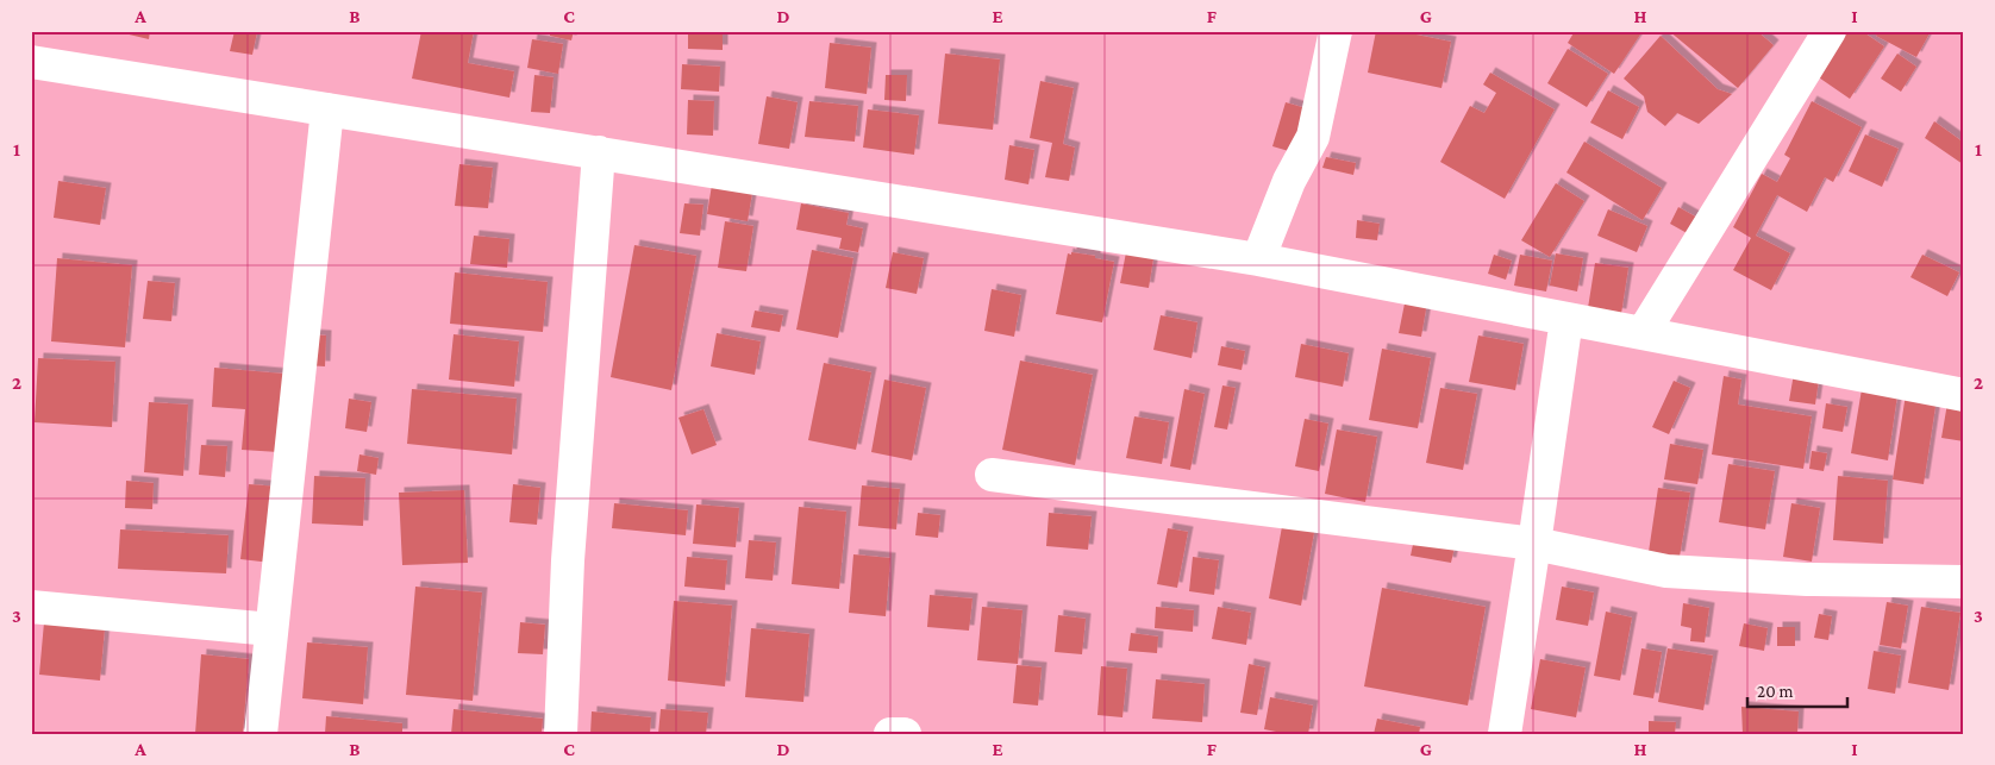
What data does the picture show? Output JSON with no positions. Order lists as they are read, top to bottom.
{
  "scale_bar": "20 m",
  "grid": {
    "columns": [
      "A",
      "B",
      "C",
      "D",
      "E",
      "F",
      "G",
      "H",
      "I"
    ],
    "rows": ["1", "2", "3"]
  }
}
